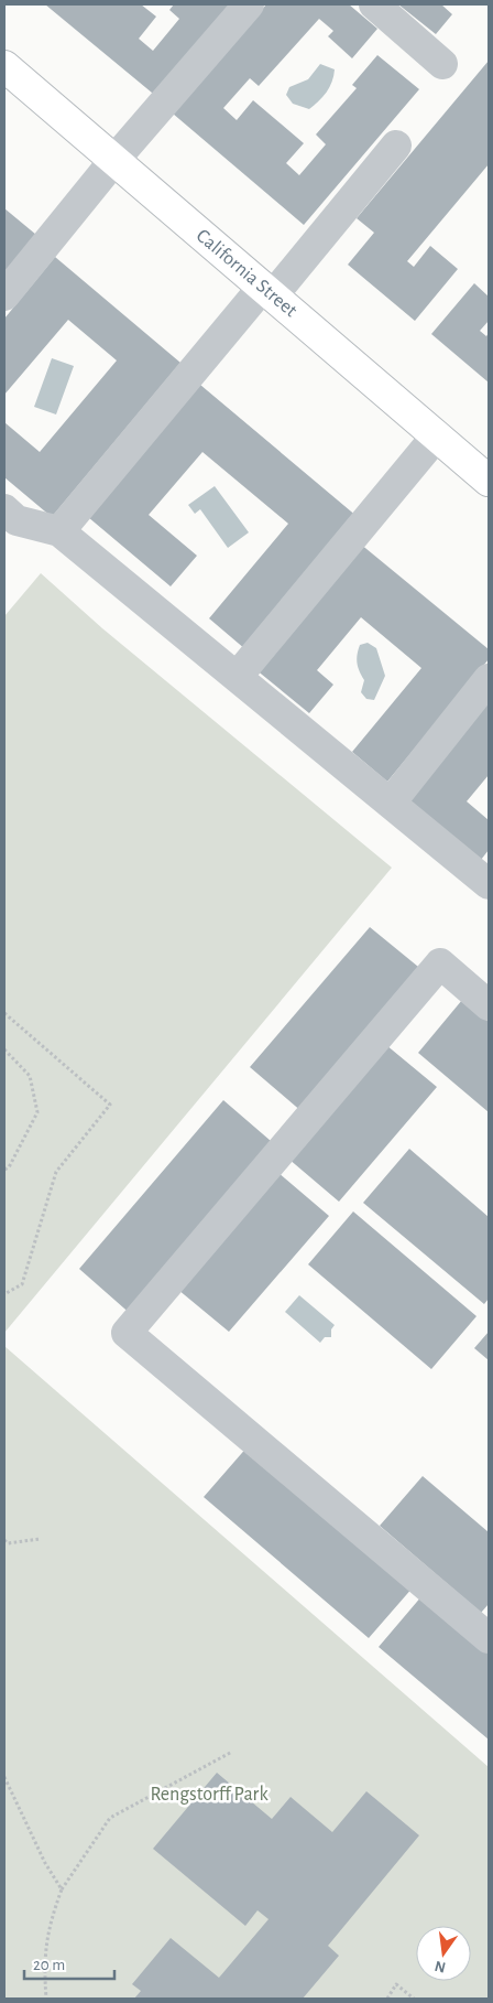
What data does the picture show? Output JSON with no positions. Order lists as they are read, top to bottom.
{
  "streets": {
    "main road": ["California Street"]
  },
  "parks": ["Rengstorff Park"],
  "scale_bar": "20 m",
  "north": "bottom"
}
